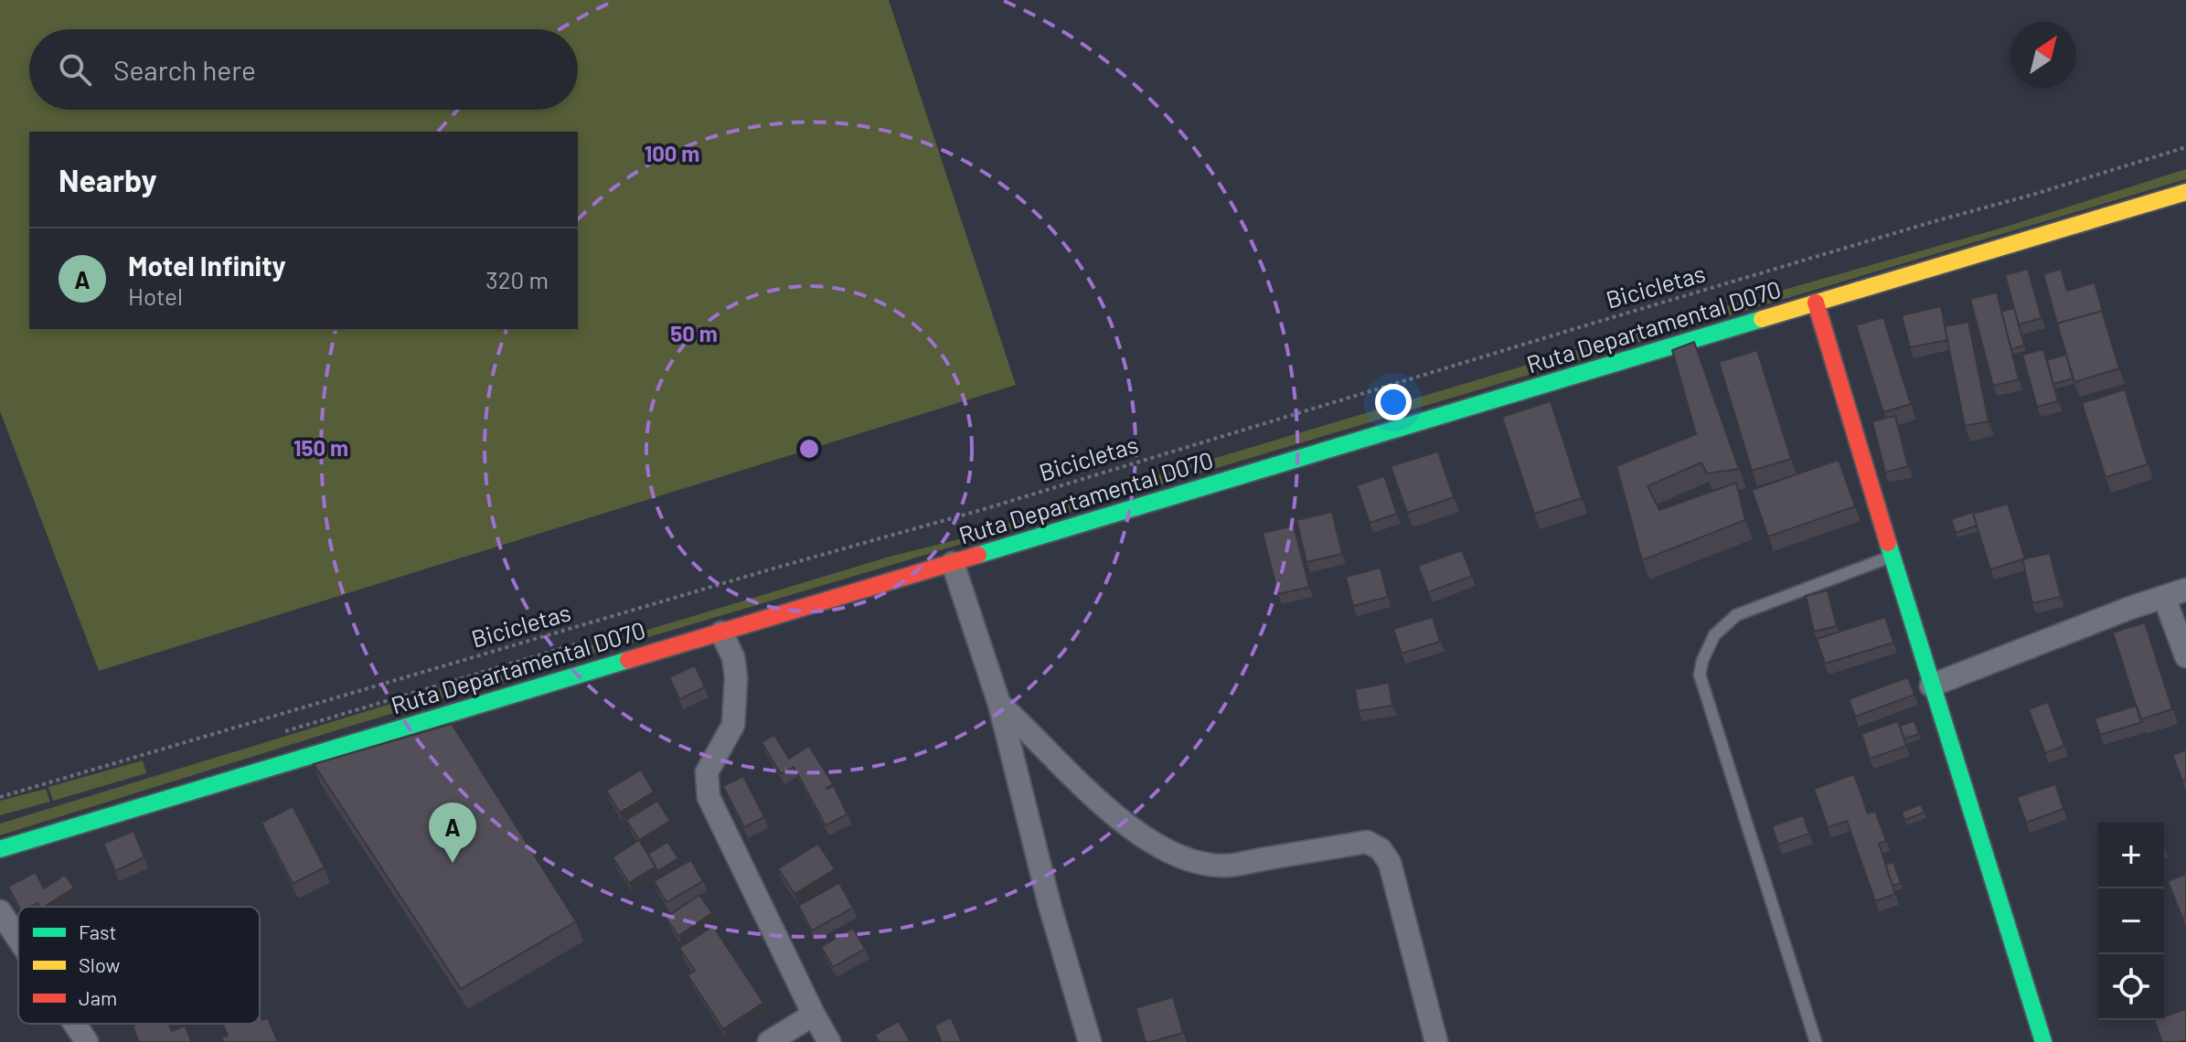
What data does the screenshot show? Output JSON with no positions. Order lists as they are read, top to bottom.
{
  "streets": {
    "main road": ["Ruta Departamental D070"],
    "path": ["Bicicletas"]
  },
  "legend": ["Fast", "Slow", "Jam"],
  "north": "top right",
  "page": {
    "search": "Search here",
    "heading": "Nearby",
    "list": [
      {
        "mark": "A",
        "name": "Motel Infinity",
        "note": "Hotel",
        "value": "320 m"
      }
    ],
    "pins": "A",
    "map_buttons": ["+", "−"]
  },
  "rings": ["100 m", "50 m", "150 m"]
}
